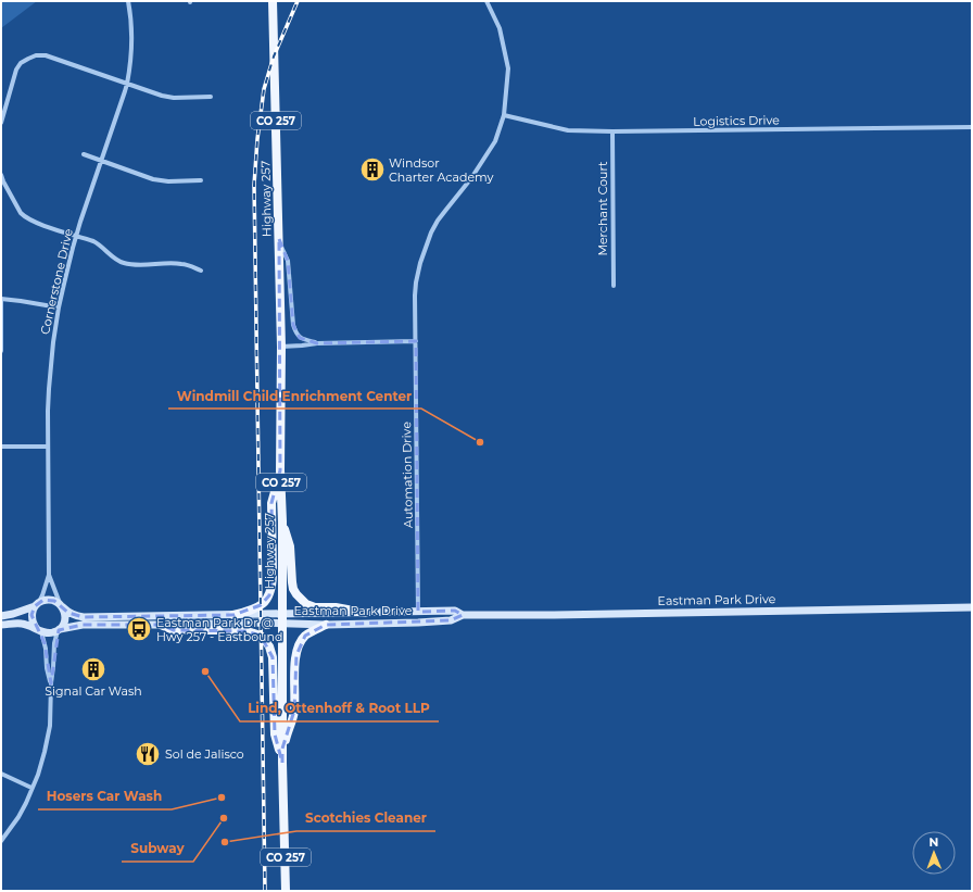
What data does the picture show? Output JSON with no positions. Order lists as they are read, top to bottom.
{
  "streets": {
    "main road": ["CO 257", "Highway 257"],
    "street": [
      "Logistics Drive",
      "Merchant Court",
      "Cornerstone Drive",
      "Automation Drive",
      "Eastman Park Drive"
    ]
  },
  "crossings": [
    ["Logistics Drive", "Merchant Court"],
    ["Logistics Drive", "Automation Drive"],
    ["Highway 257", "Eastman Park Drive"],
    ["Cornerstone Drive", "Eastman Park Drive"],
    ["Automation Drive", "Eastman Park Drive"]
  ],
  "places": {
    "building": ["Windsor Charter Academy", "Signal Car Wash"],
    "other": [
      "Windmill Child Enrichment Center",
      "Lind, Ottenhoff & Root LLP",
      "Hosers Car Wash",
      "Subway",
      "Scotchies Cleaner"
    ],
    "bus stop": ["Eastman Park Dr @ Hwy 257 - Eastbound"],
    "restaurant": ["Sol de Jalisco"]
  },
  "north": "top"
}
